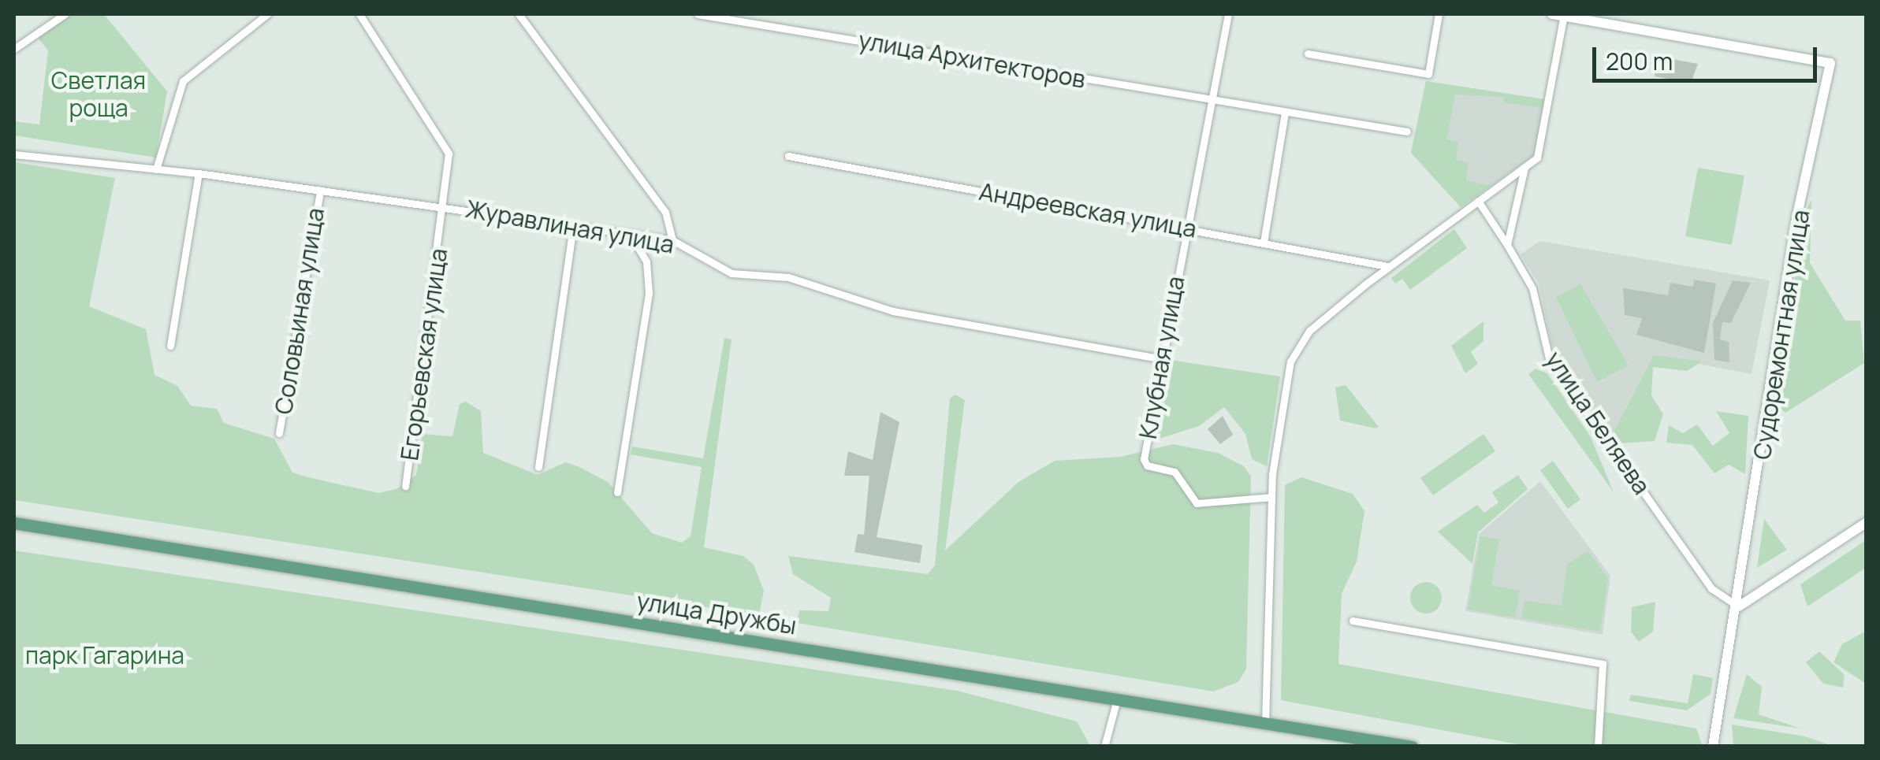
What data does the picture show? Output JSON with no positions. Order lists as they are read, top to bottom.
{
  "streets": {
    "main road": ["улица Дружбы"],
    "street": [
      "улица Архитекторов",
      "Андреевская улица",
      "Журавлиная улица",
      "Соловьиная улица",
      "Судоремонтная улица",
      "Егорьевская улица",
      "Клубная улица",
      "улица Беляева"
    ]
  },
  "crossings": [
    ["улица Архитекторов", "Клубная улица"],
    ["Андреевская улица", "Клубная улица"],
    ["Журавлиная улица", "Соловьиная улица"],
    ["Журавлиная улица", "Егорьевская улица"],
    ["Журавлиная улица", "Клубная улица"],
    ["Судоремонтная улица", "улица Беляева"]
  ],
  "parks": ["Светлая роща", "парк Гагарина"],
  "scale_bar": "200 m"
}
